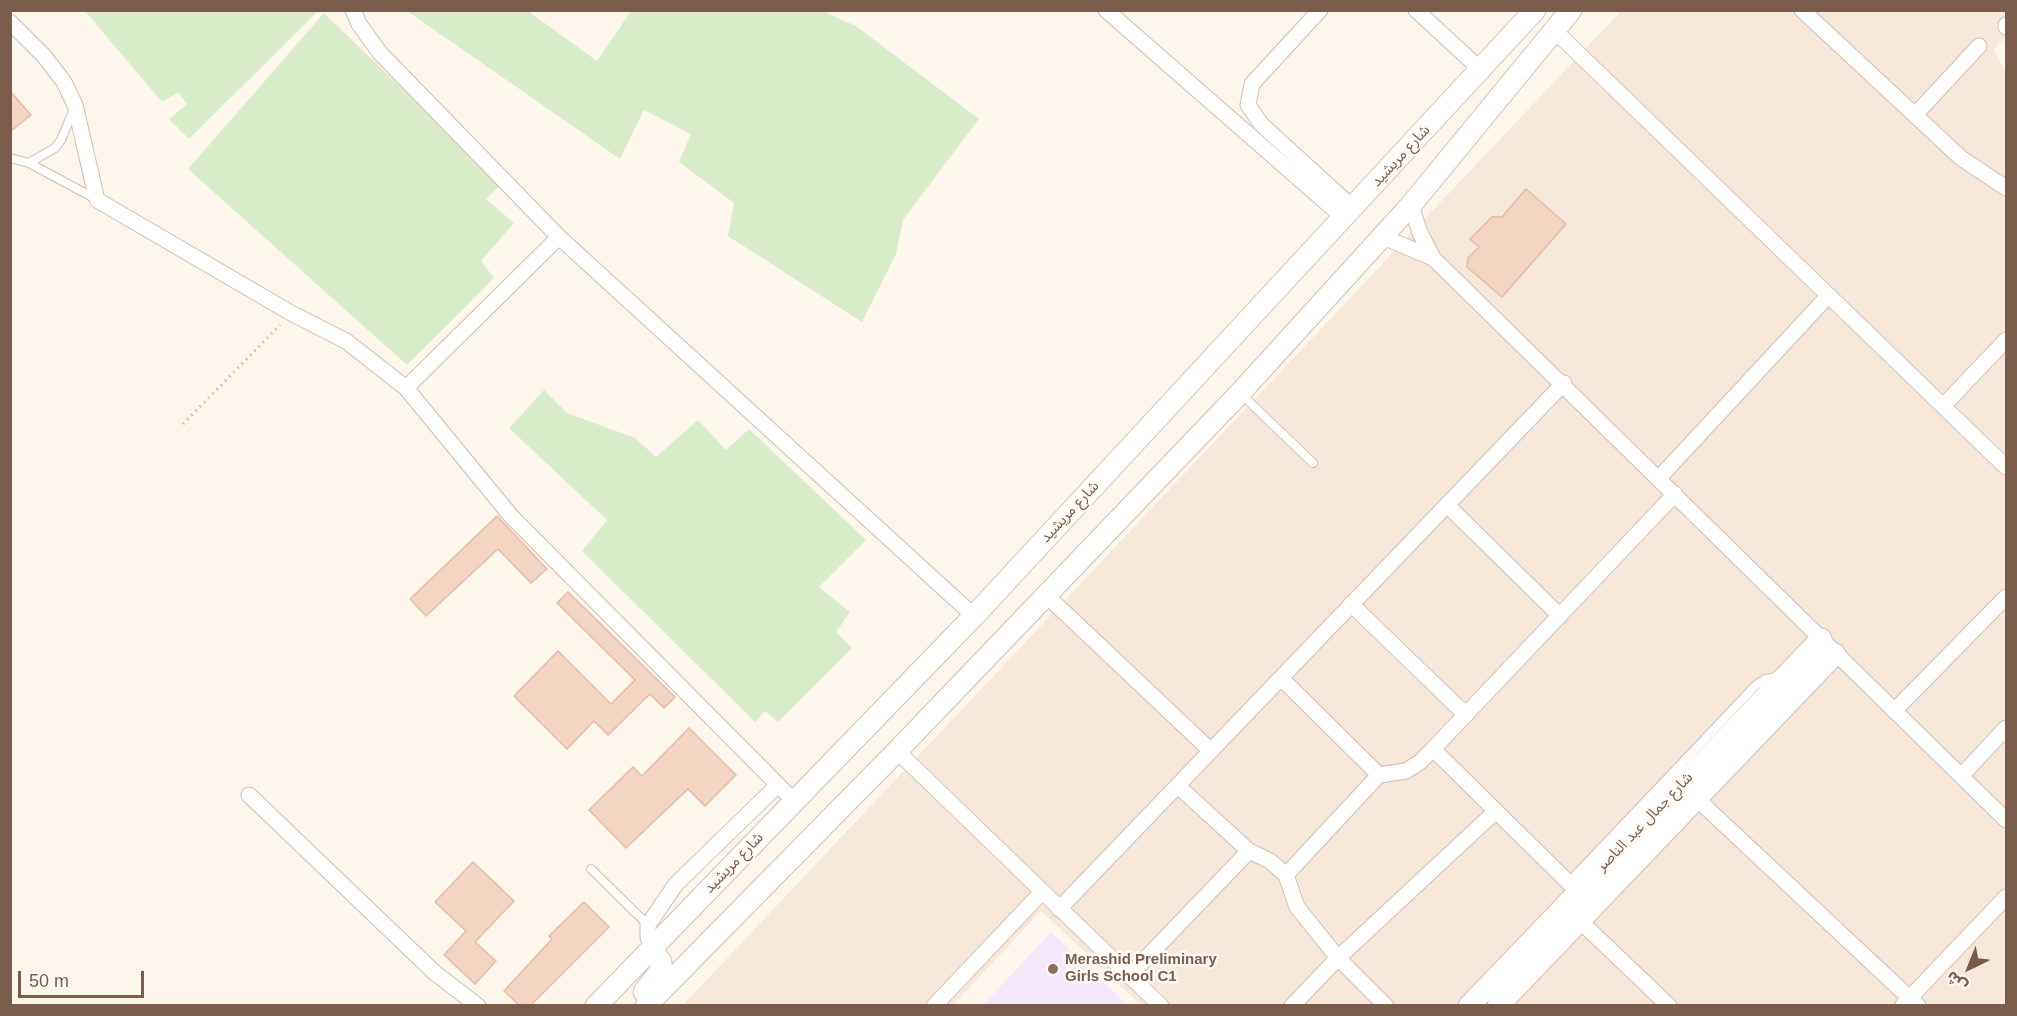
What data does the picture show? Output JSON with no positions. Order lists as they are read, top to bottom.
{
  "streets": {
    "main road": ["شارع مريشيد", "شارع جمال عبد الناصر"]
  },
  "places": ["Merashid Preliminary Girls School C1"],
  "scale_bar": "50 m",
  "north": "bottom left"
}
